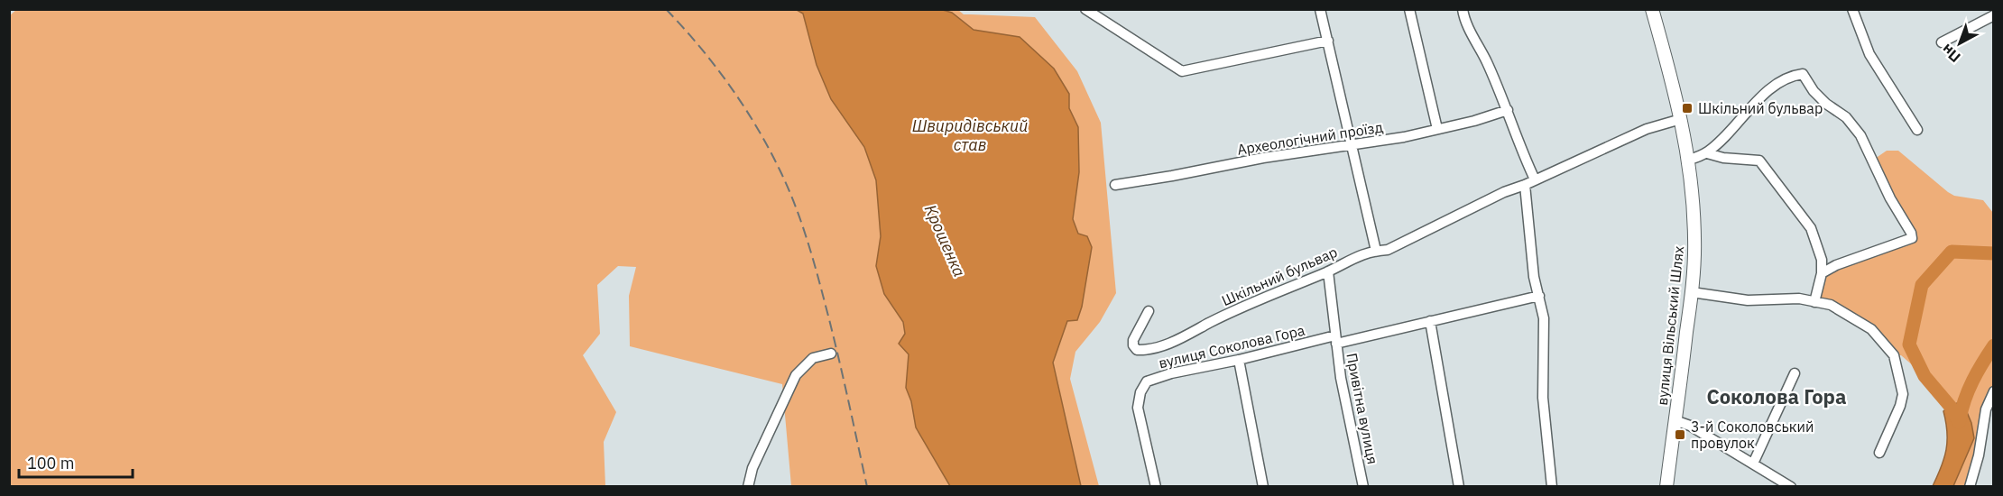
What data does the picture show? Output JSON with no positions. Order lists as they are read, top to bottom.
{
  "streets": {
    "street": [
      "Археологічний проїзд",
      "Шкільний бульвар",
      "вулиця Вільський Шлях",
      "вулиця Соколова Гора",
      "Привітна вулиця"
    ]
  },
  "crossings": [
    ["Шкільний бульвар", "вулиця Вільський Шлях"],
    ["Шкільний бульвар", "Привітна вулиця"],
    ["вулиця Соколова Гора", "Привітна вулиця"]
  ],
  "districts": ["Соколова Гора"],
  "water": ["Швиридівський став", "Крошенка"],
  "places": {
    "transit": ["Шкільний бульвар", "3-й Соколовський провулок"]
  },
  "scale_bar": "100 m",
  "north": "bottom left"
}
